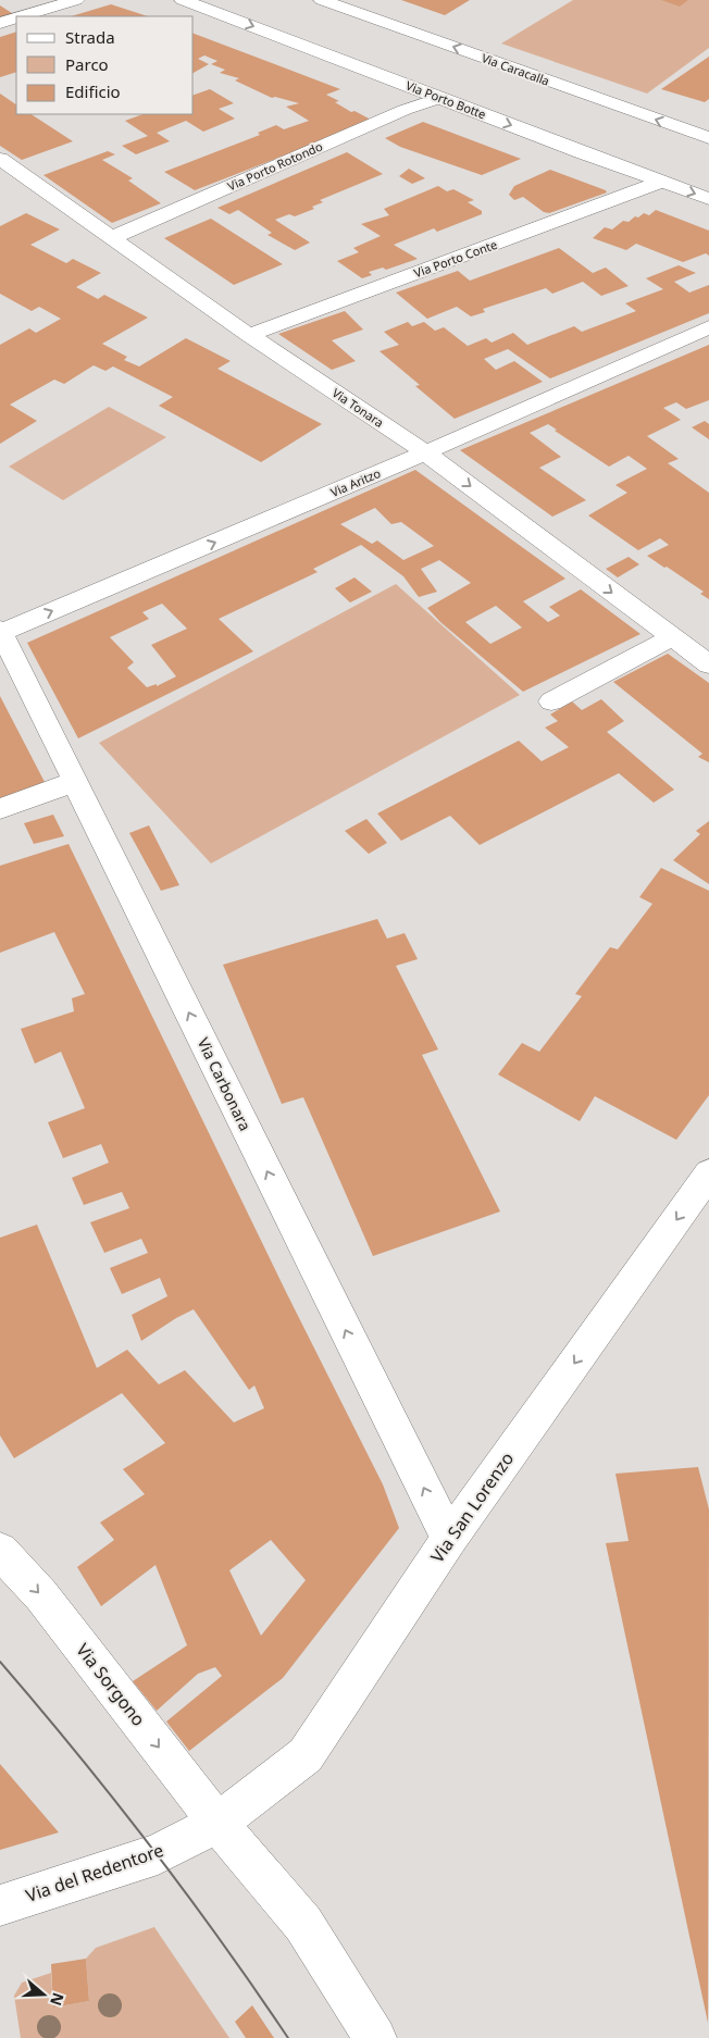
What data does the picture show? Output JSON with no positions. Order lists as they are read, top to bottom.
{
  "streets": {
    "street": [
      "Via Caracalla",
      "Via Porto Botte",
      "Via Porto Rotondo",
      "Via Porto Conte",
      "Via Tonara",
      "Via Aritzo",
      "Via Carbonara",
      "Via San Lorenzo",
      "Via Sorgono",
      "Via del Redentore"
    ]
  },
  "crossings": [
    ["Via Porto Botte", "Via Porto Rotondo"],
    ["Via Porto Botte", "Via Porto Conte"],
    ["Via Porto Rotondo", "Via Tonara"],
    ["Via Porto Conte", "Via Tonara"],
    ["Via Tonara", "Via Aritzo"],
    ["Via Aritzo", "Via Carbonara"],
    ["Via Carbonara", "Via San Lorenzo"],
    ["Via San Lorenzo", "Via Sorgono"],
    ["Via San Lorenzo", "Via del Redentore"],
    ["Via Sorgono", "Via del Redentore"]
  ],
  "one_way": [
    "Via Caracalla",
    "Via Porto Botte",
    "Via Tonara",
    "Via Aritzo",
    "Via Carbonara",
    "Via San Lorenzo",
    "Via Sorgono"
  ],
  "legend": ["Strada", "Parco", "Edificio"],
  "north": "right"
}
